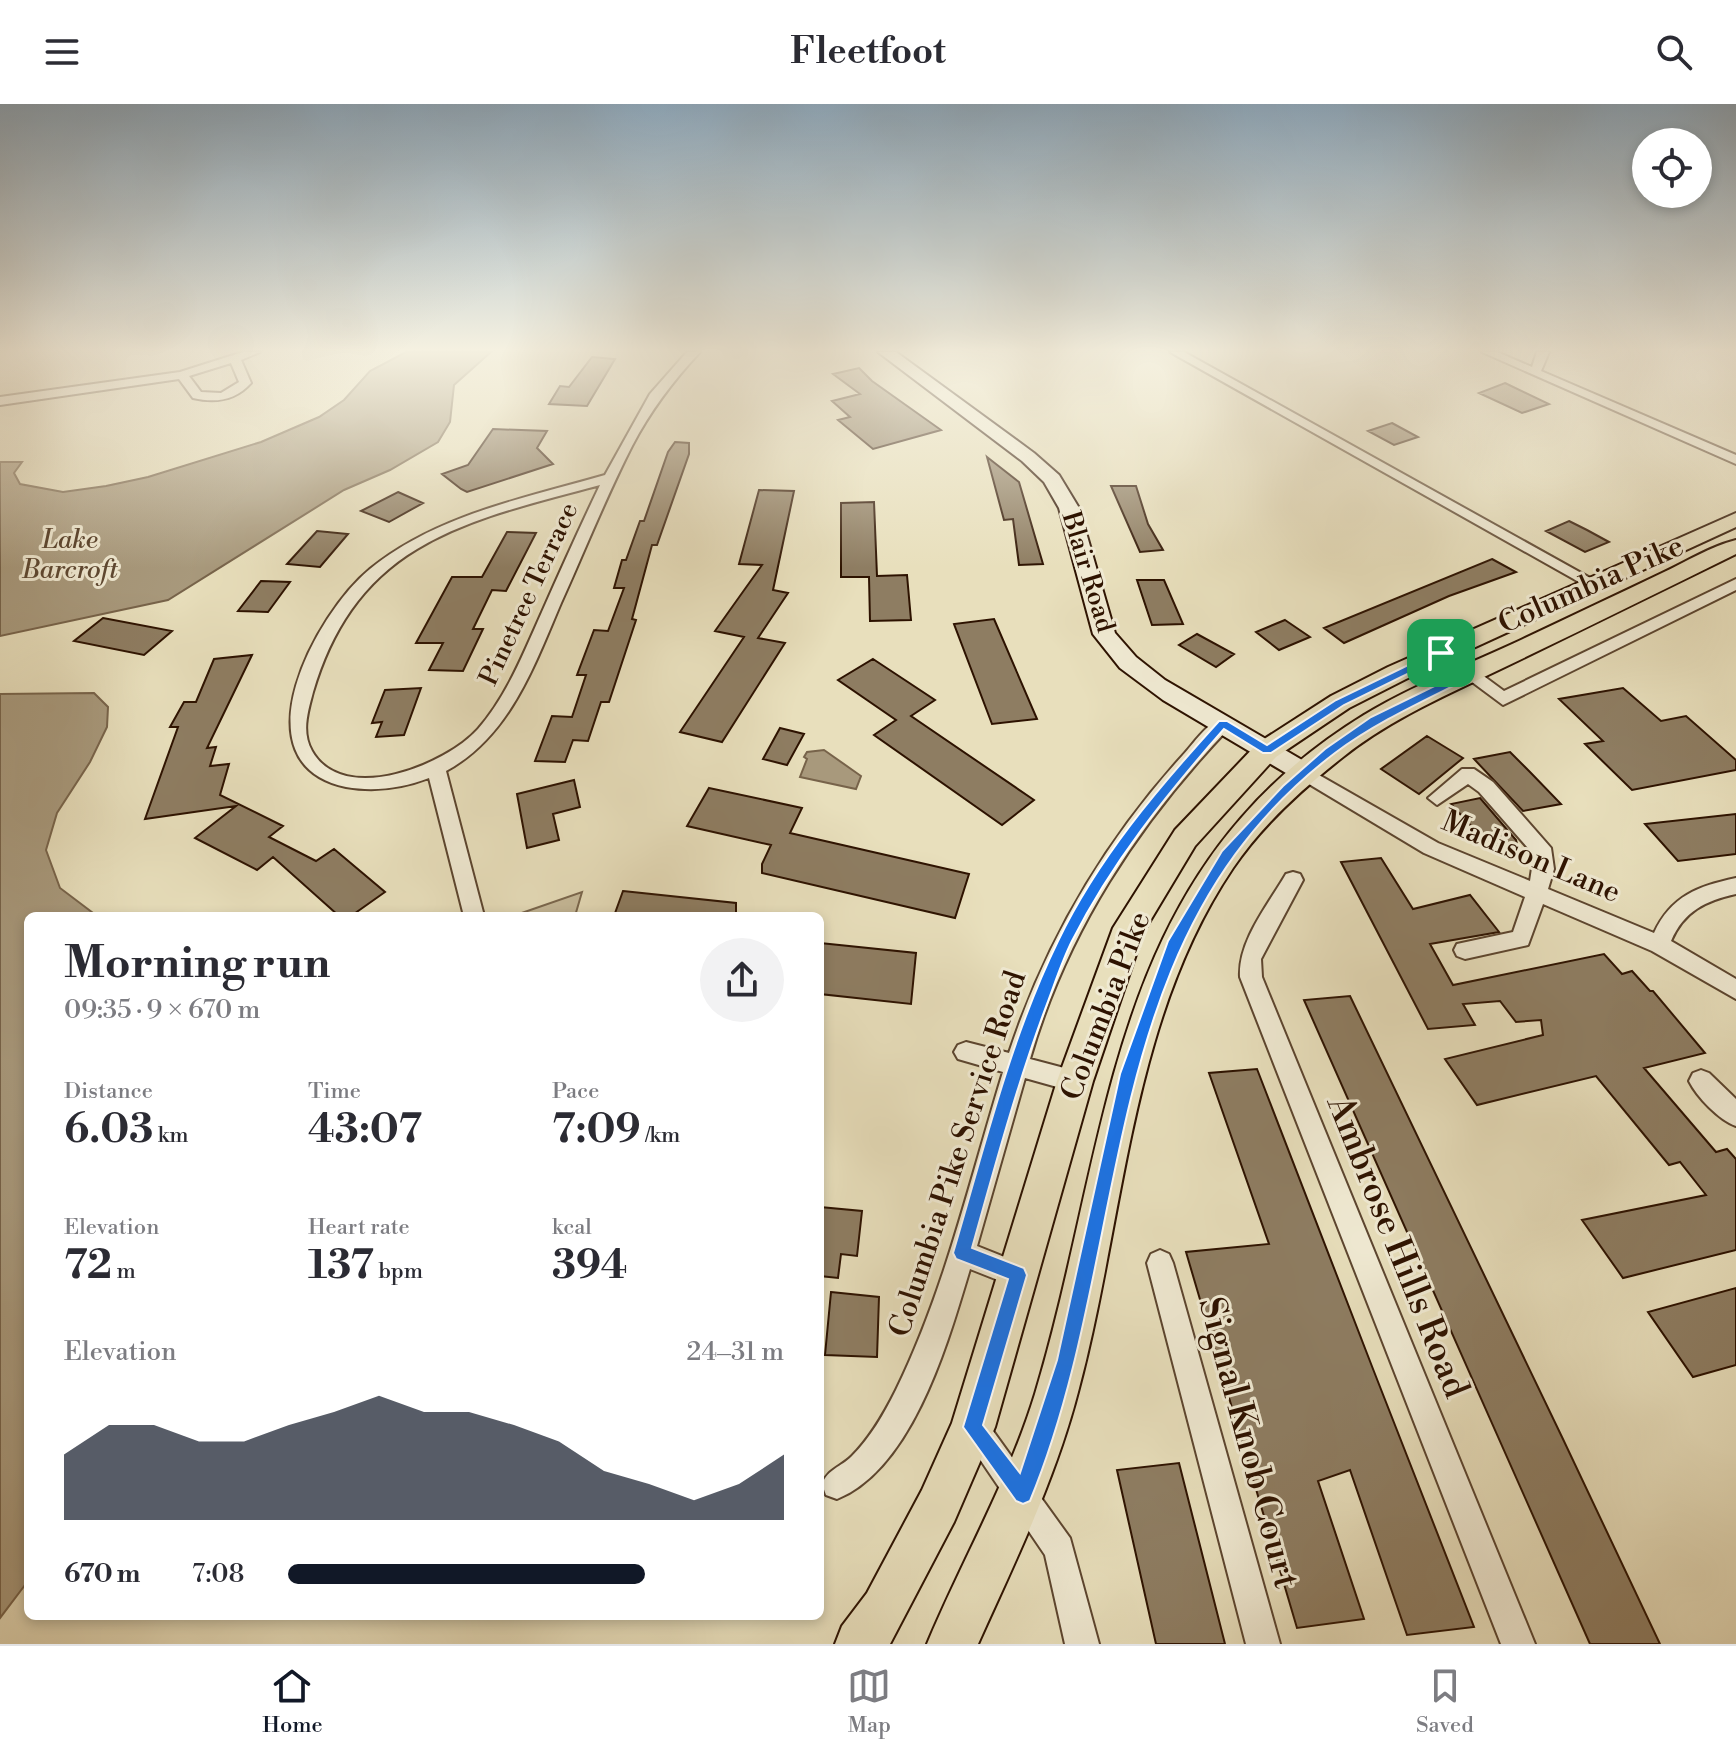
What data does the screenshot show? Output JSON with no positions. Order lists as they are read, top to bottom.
{
  "streets": {
    "main road": ["Columbia Pike"],
    "street": [
      "Blair Road",
      "Pinetree Terrace",
      "Madison Lane",
      "Columbia Pike Service Road",
      "Ambrose Hills Road",
      "Signal Knob Court"
    ]
  },
  "crossings": [
    ["Blair Road", "Columbia Pike"],
    ["Blair Road", "Madison Lane"],
    ["Blair Road", "Columbia Pike Service Road"],
    ["Columbia Pike", "Madison Lane"]
  ],
  "water": ["Lake Barcroft"],
  "page": {
    "header": "Fleetfoot",
    "heading": ["Morning run", "09:35 · 9 × 670 m"],
    "stats": [
      ["Distance", "6.03 km"],
      ["Time", "43:07"],
      ["Pace", "7:09 /km"],
      ["Elevation", "72 m"],
      ["Heart rate", "137 bpm"],
      ["kcal", "394"]
    ],
    "chart": ["Elevation", "24–31 m"],
    "list": [
      {
        "name": "670 m",
        "note": "7:08"
      }
    ],
    "tabs": ["Home", "Map", "Saved"]
  }
}
